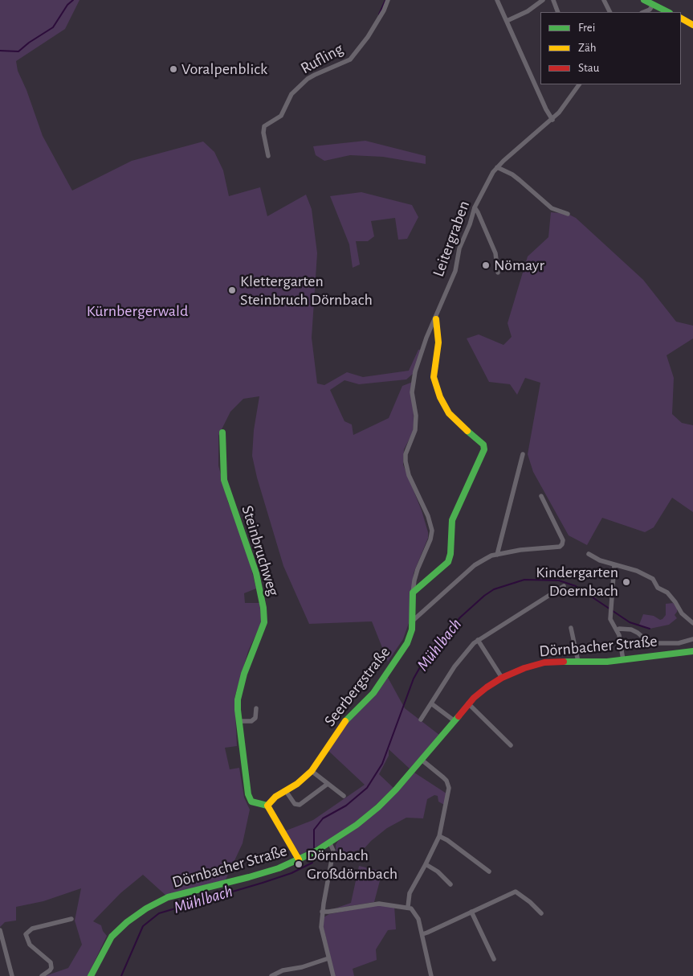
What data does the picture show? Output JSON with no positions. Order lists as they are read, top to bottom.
{
  "streets": {
    "street": [
      "Rufling",
      "Leitergraben",
      "Steinbruchweg",
      "Dörnbacher Straße",
      "Seerbergstraße"
    ]
  },
  "crossings": [
    ["Leitergraben", "Seerbergstraße"],
    ["Steinbruchweg", "Seerbergstraße"]
  ],
  "water": ["Mühlbach"],
  "parks": ["Kürnbergerwald"],
  "places": [
    "Voralpenblick",
    "Nömayr",
    "Klettergarten Steinbruch Dörnbach",
    "Kindergarten Doernbach",
    "Dörnbach Großdörnbach"
  ],
  "legend": ["Frei", "Zäh", "Stau"]
}
